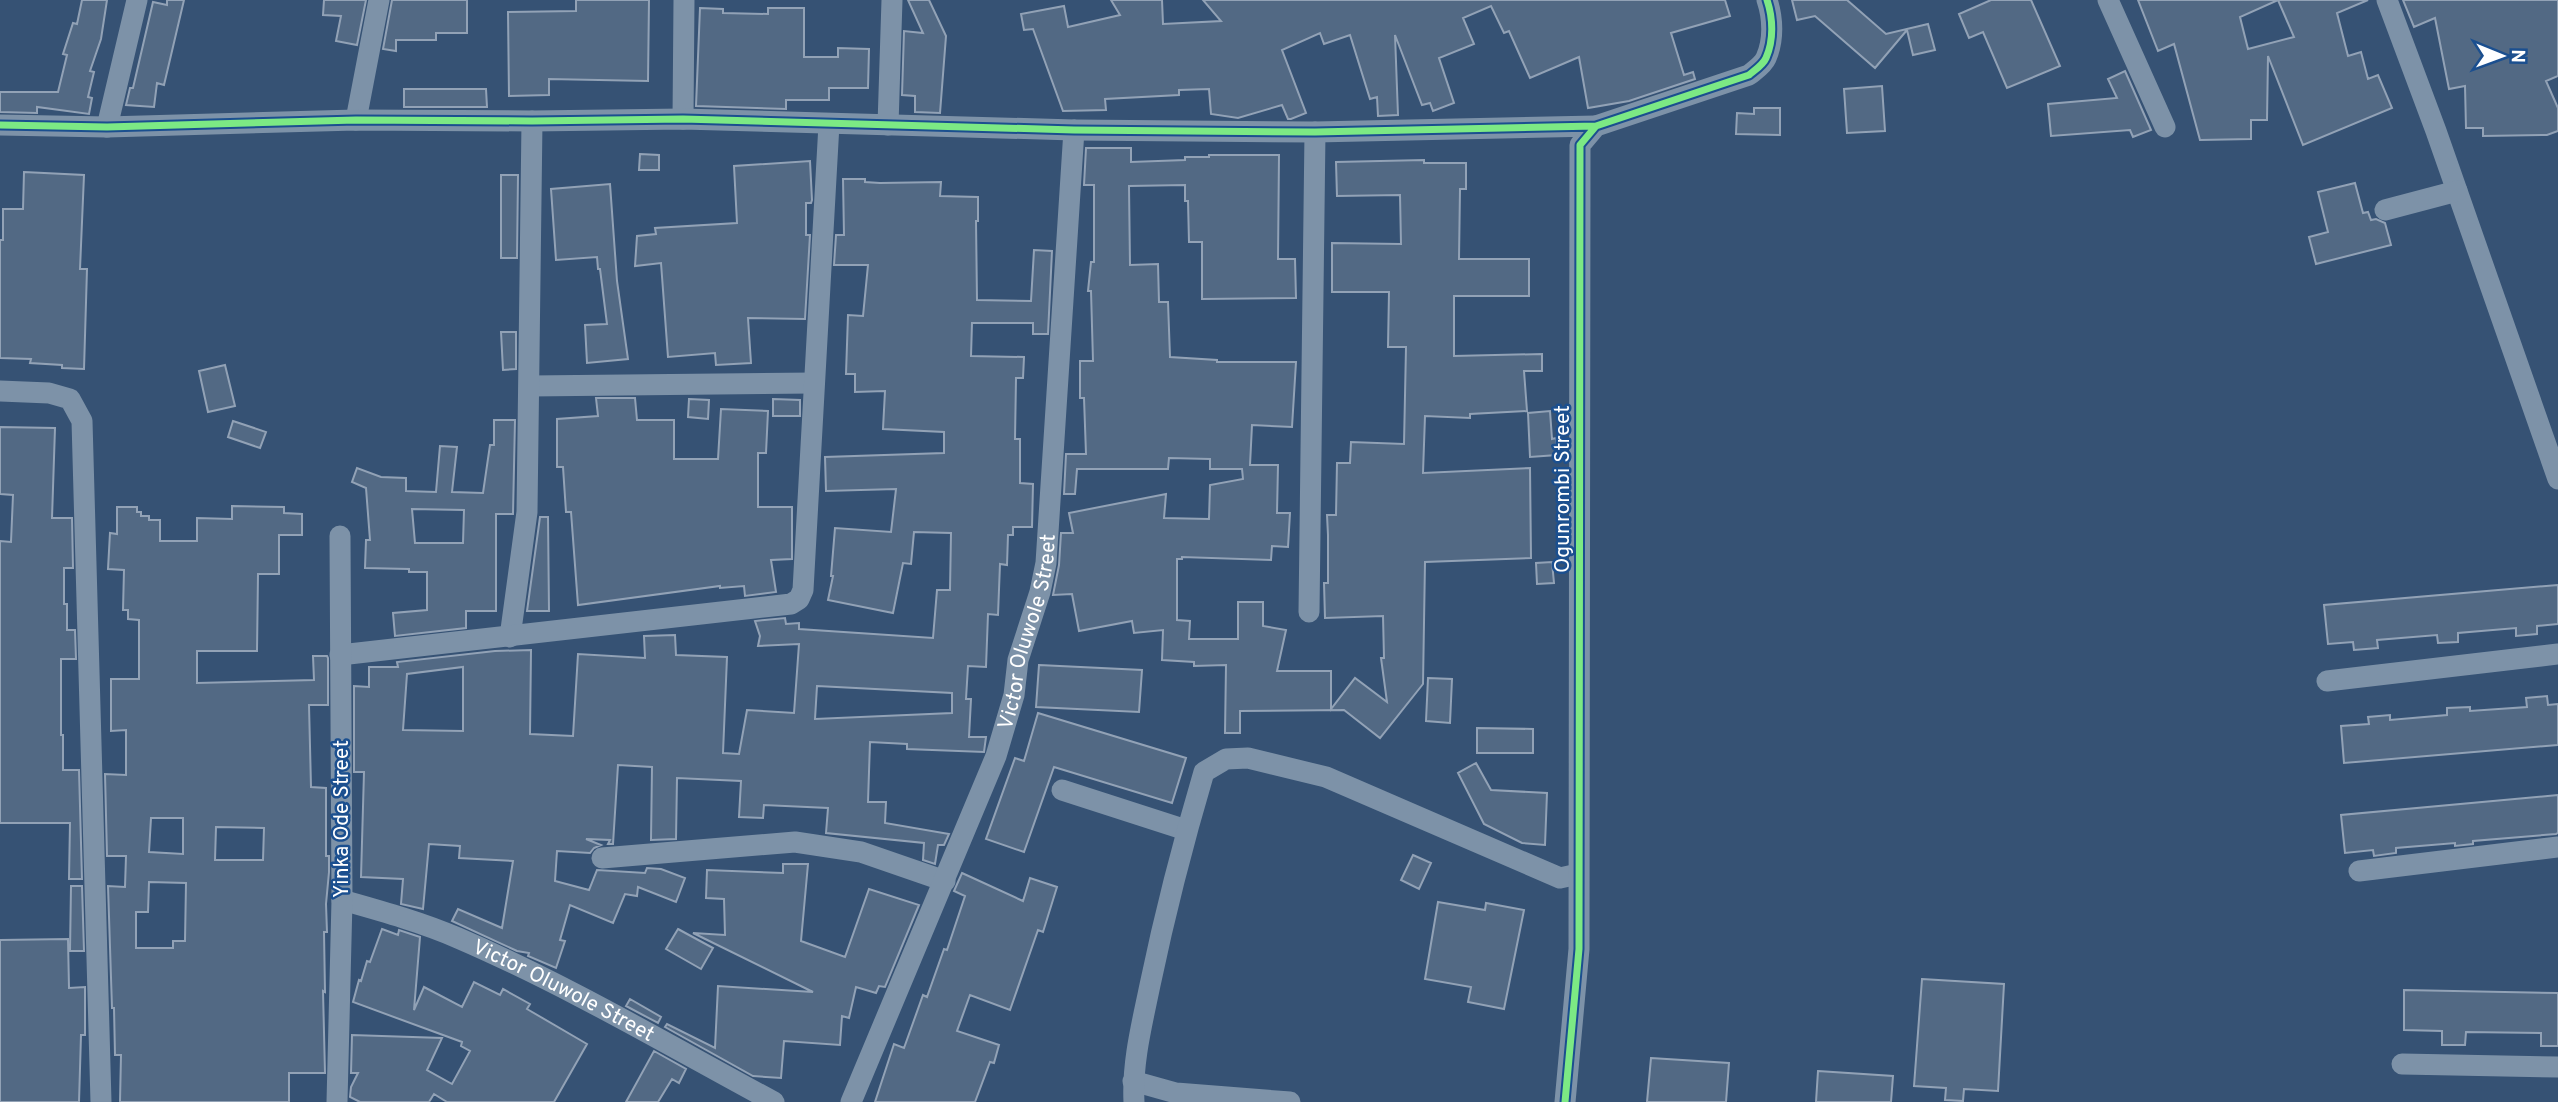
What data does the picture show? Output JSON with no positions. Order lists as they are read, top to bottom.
{
  "streets": {
    "street": ["Ogunrombi Street", "Victor Oluwole Street", "Yinka Ode Street"]
  },
  "crossings": [
    ["Victor Oluwole Street", "Yinka Ode Street"]
  ],
  "north": "right"
}
